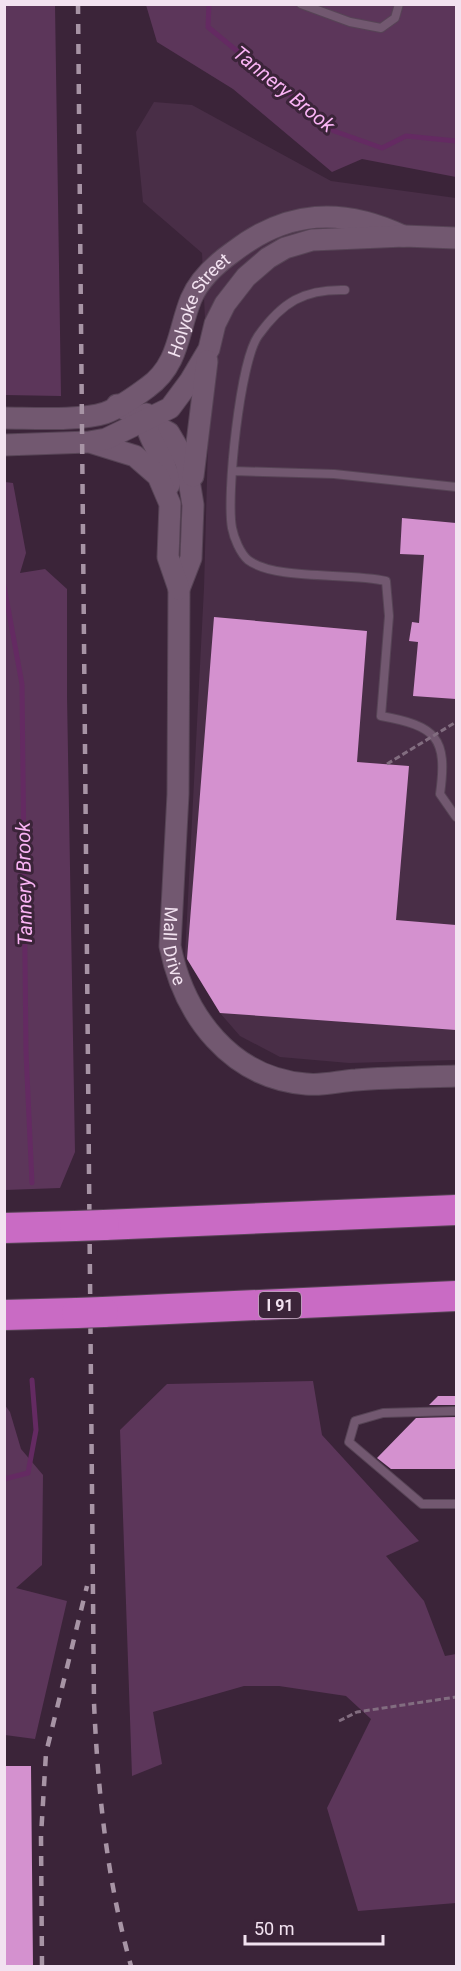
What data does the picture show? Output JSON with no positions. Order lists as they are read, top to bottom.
{
  "streets": {
    "highway": ["I 91"],
    "street": ["Holyoke Street", "Mall Drive"]
  },
  "crossings": [
    ["Holyoke Street", "Mall Drive"]
  ],
  "water": ["Tannery Brook"],
  "scale_bar": "50 m"
}
